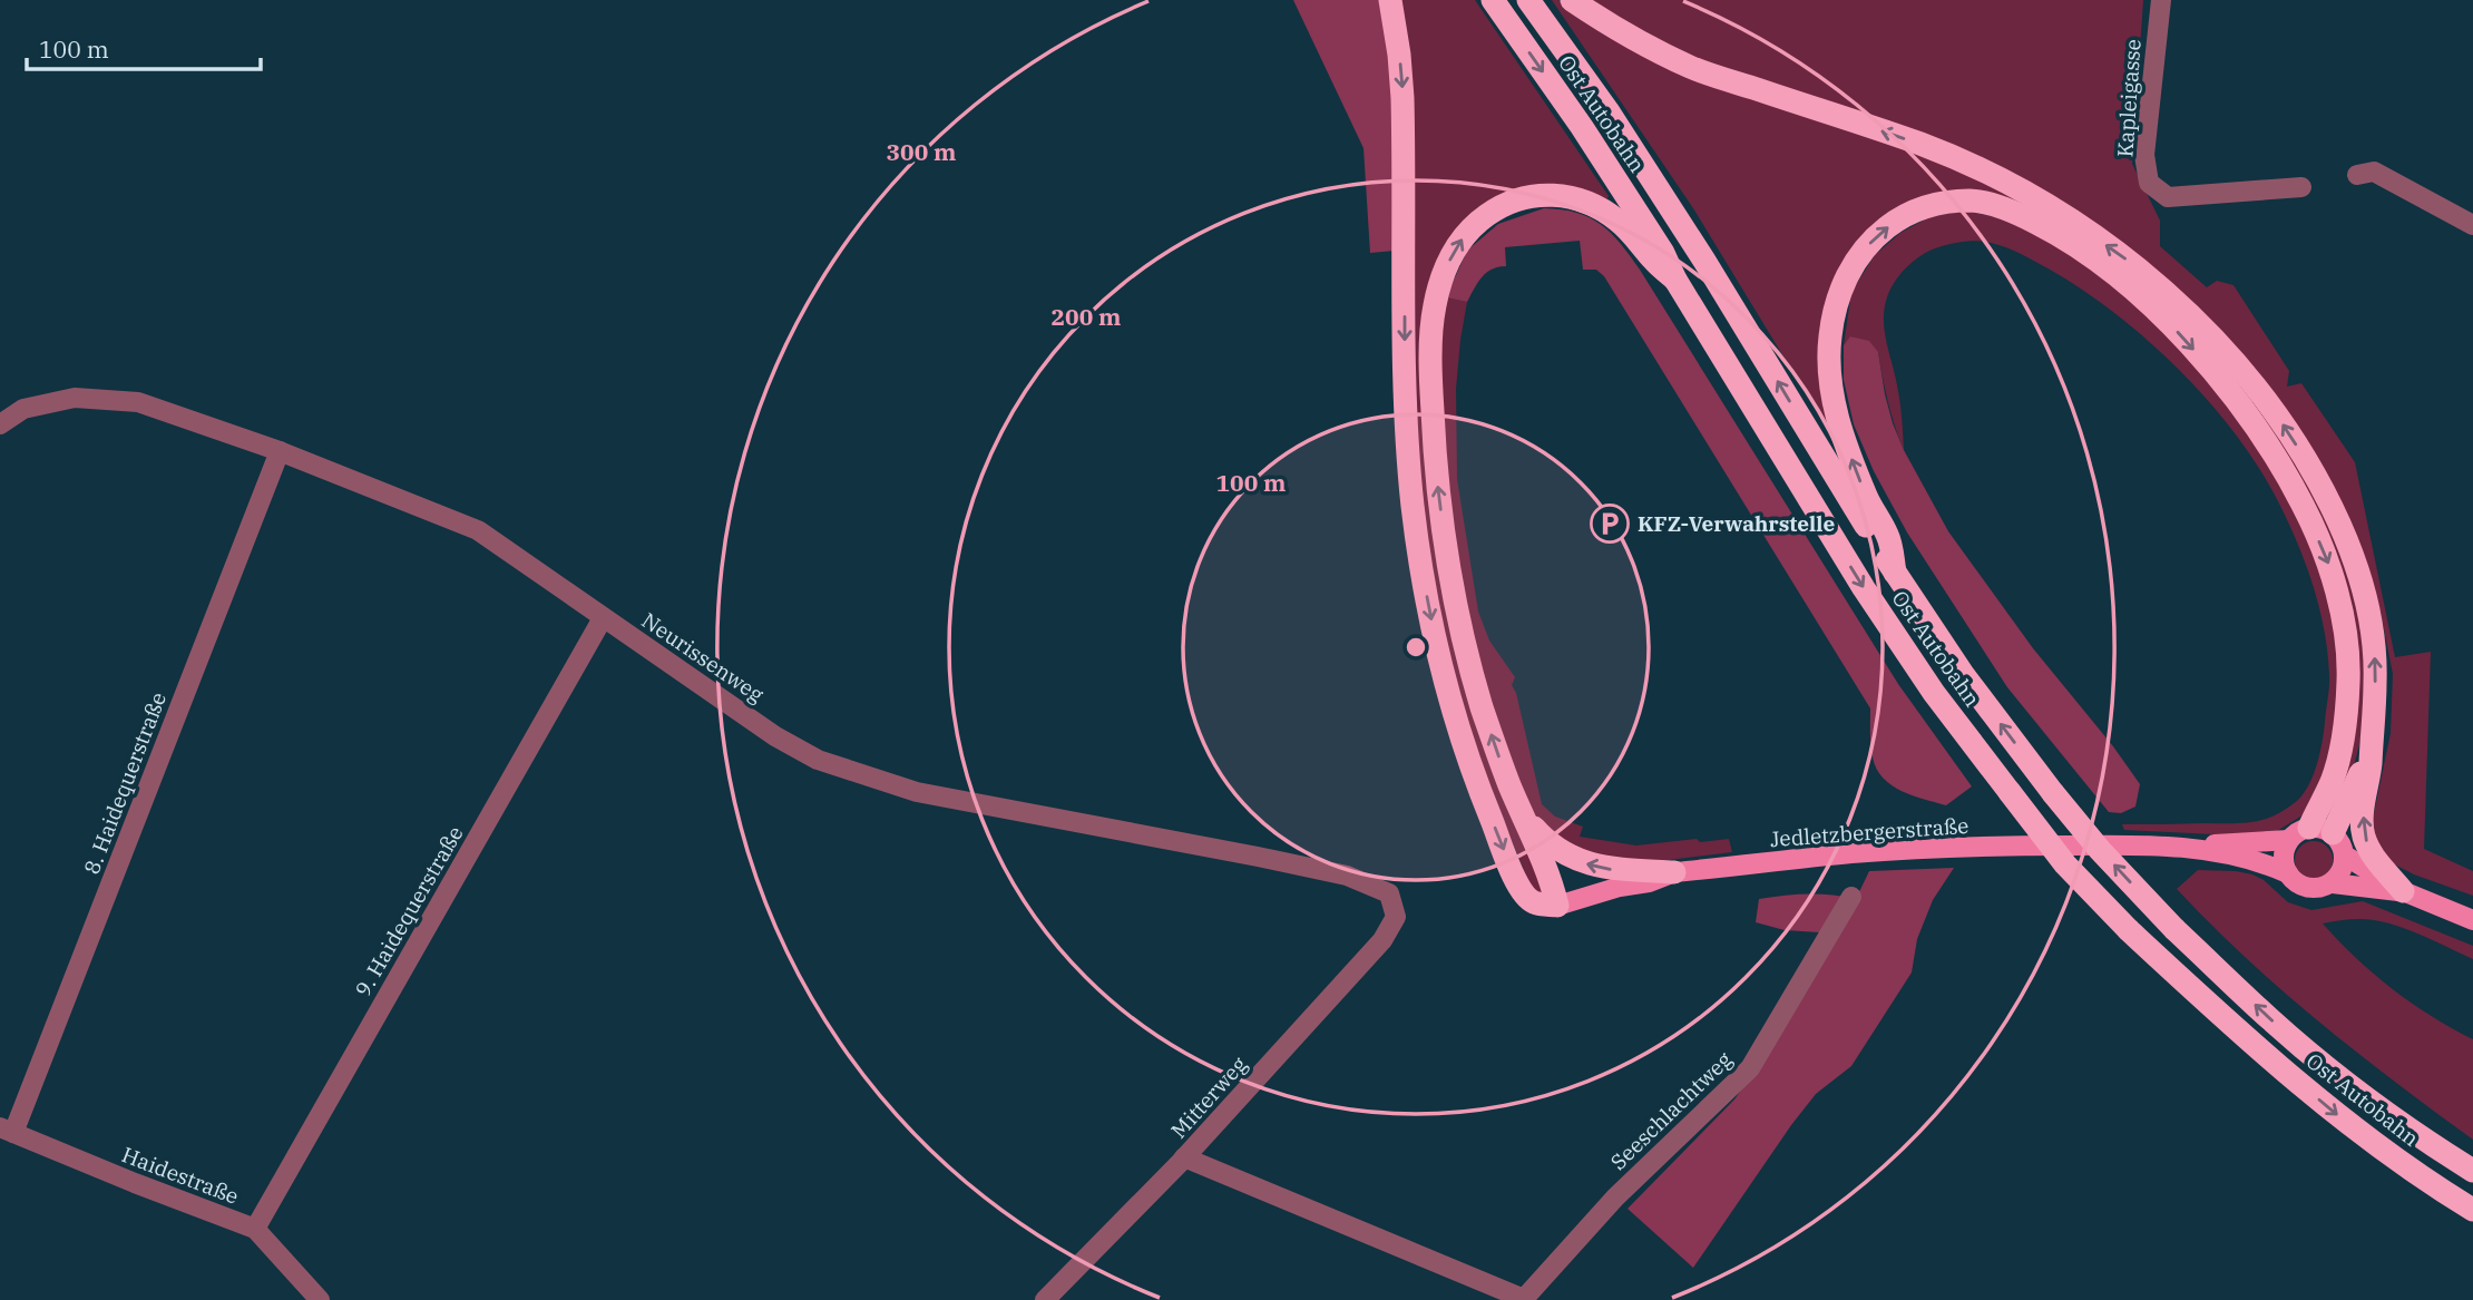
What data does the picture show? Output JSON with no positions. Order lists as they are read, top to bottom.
{
  "streets": {
    "highway": ["Ost Autobahn"],
    "main road": ["Jedletzbergerstraße"],
    "street": [
      "Kapleigasse",
      "Neurissenweg",
      "8. Haidequerstraße",
      "9. Haidequerstraße",
      "Mitterweg",
      "Seeschlachtweg",
      "Haidestraße"
    ]
  },
  "crossings": [
    ["Neurissenweg", "8. Haidequerstraße"],
    ["Neurissenweg", "9. Haidequerstraße"],
    ["Neurissenweg", "Mitterweg"],
    ["8. Haidequerstraße", "Haidestraße"],
    ["9. Haidequerstraße", "Haidestraße"]
  ],
  "places": {
    "parking": ["KFZ-Verwahrstelle"]
  },
  "scale_bar": "100 m",
  "rings": ["300 m", "200 m", "100 m"]
}
